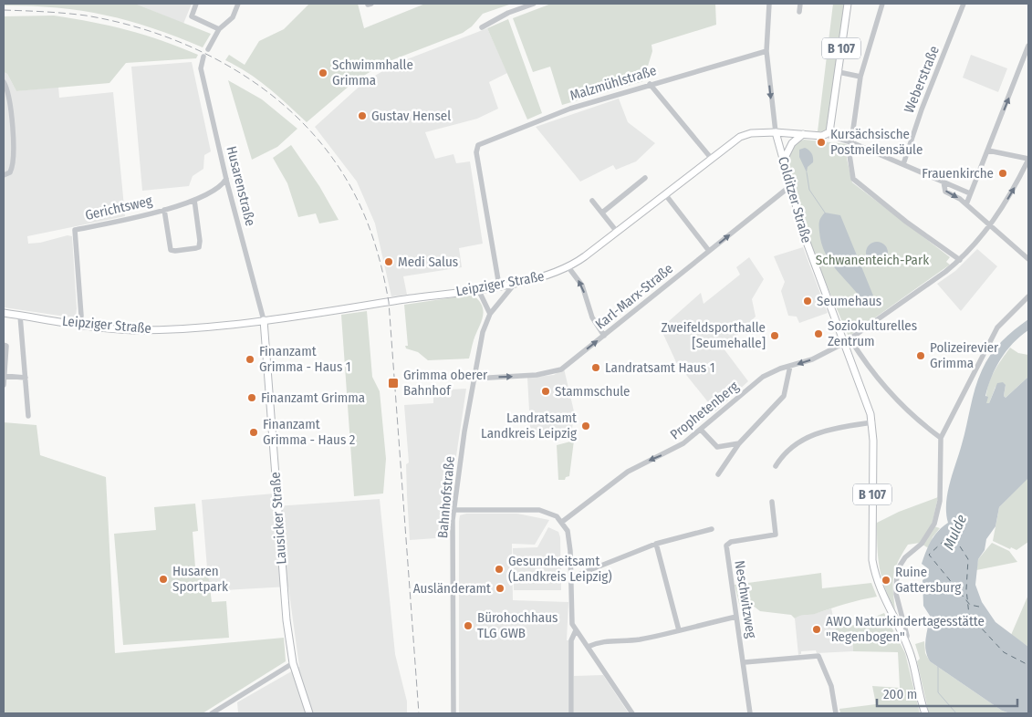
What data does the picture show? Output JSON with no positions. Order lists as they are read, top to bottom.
{
  "streets": {
    "main road": [
      "B 107",
      "Colditzer Straße",
      "Leipziger Straße",
      "Lausicker Straße"
    ],
    "street": [
      "Weberstraße",
      "Malzmühlstraße",
      "Husarenstraße",
      "Gerichtsweg",
      "Karl-Marx-Straße",
      "Prophetenberg",
      "Bahnhofstraße",
      "Neschwitzweg"
    ]
  },
  "crossings": [
    ["B 107", "Leipziger Straße"],
    ["Weberstraße", "Leipziger Straße"],
    ["Malzmühlstraße", "Leipziger Straße"],
    ["Husarenstraße", "Gerichtsweg"],
    ["Husarenstraße", "Leipziger Straße"],
    ["Husarenstraße", "Lausicker Straße"],
    ["Colditzer Straße", "Leipziger Straße"],
    ["Colditzer Straße", "Karl-Marx-Straße"],
    ["Colditzer Straße", "Prophetenberg"],
    ["Gerichtsweg", "Leipziger Straße"],
    ["Leipziger Straße", "Bahnhofstraße"],
    ["Leipziger Straße", "Lausicker Straße"],
    ["Karl-Marx-Straße", "Bahnhofstraße"]
  ],
  "one_way": ["Karl-Marx-Straße"],
  "water": ["Mulde"],
  "parks": ["Schwanenteich-Park"],
  "places": {
    "other": [
      "Schwimmhalle Grimma",
      "Gustav Hensel",
      "Kursächsische Postmeilensäule",
      "Frauenkirche",
      "Medi Salus",
      "Seumehaus",
      "Soziokulturelles Zentrum",
      "Zweifeldsporthalle [Seumehalle]",
      "Polizeirevier Grimma",
      "Finanzamt Grimma - Haus 1",
      "Landratsamt Haus 1",
      "Stammschule",
      "Finanzamt Grimma",
      "Landratsamt Landkreis Leipzig",
      "Finanzamt Grimma - Haus 2",
      "Gesundheitsamt (Landkreis Leipzig)",
      "Husaren Sportpark",
      "Ruine Gattersburg",
      "Ausländeramt",
      "Bürohochhaus TLG GWB",
      "AWO Naturkindertagesstätte \"Regenbogen\""
    ],
    "transit": ["Grimma oberer Bahnhof"]
  },
  "scale_bar": "200 m"
}
